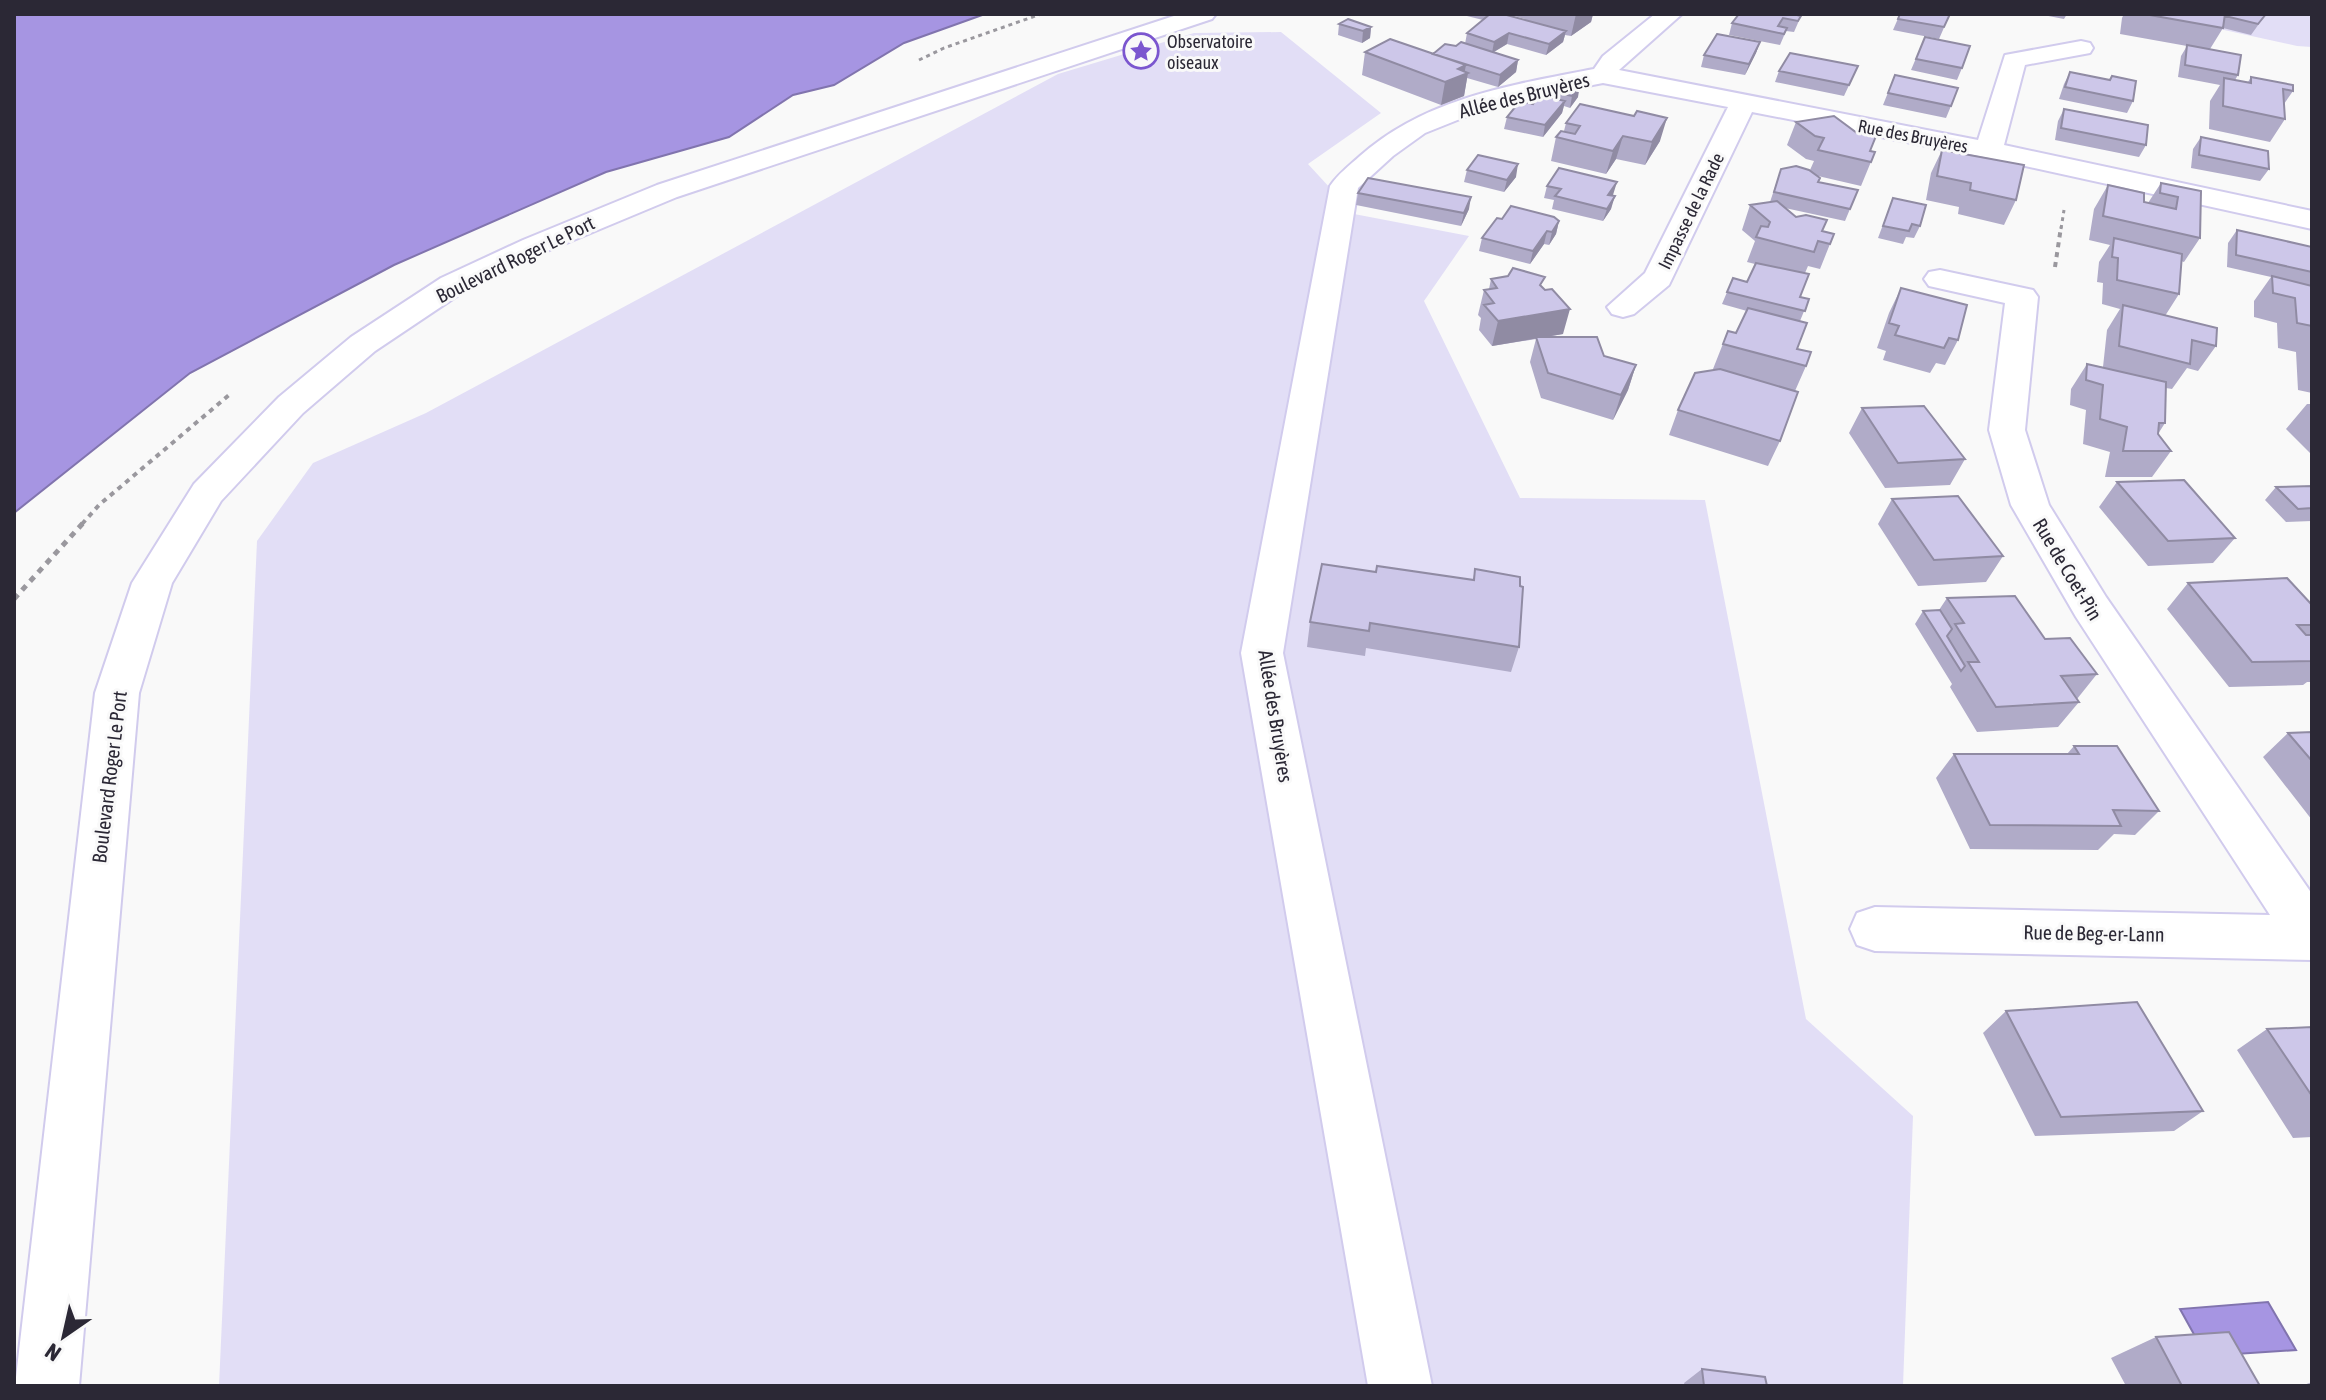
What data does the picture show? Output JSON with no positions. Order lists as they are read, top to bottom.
{
  "streets": {
    "street": [
      "Allée des Bruyères",
      "Rue des Bruyères",
      "Impasse de la Rade",
      "Boulevard Roger Le Port",
      "Rue de Coet-Pin",
      "Rue de Beg-er-Lann"
    ]
  },
  "crossings": [
    ["Allée des Bruyères", "Rue des Bruyères"],
    ["Rue des Bruyères", "Impasse de la Rade"],
    ["Rue de Coet-Pin", "Rue de Beg-er-Lann"]
  ],
  "places": {
    "place": ["Observatoire oiseaux"]
  },
  "north": "bottom left"
}
